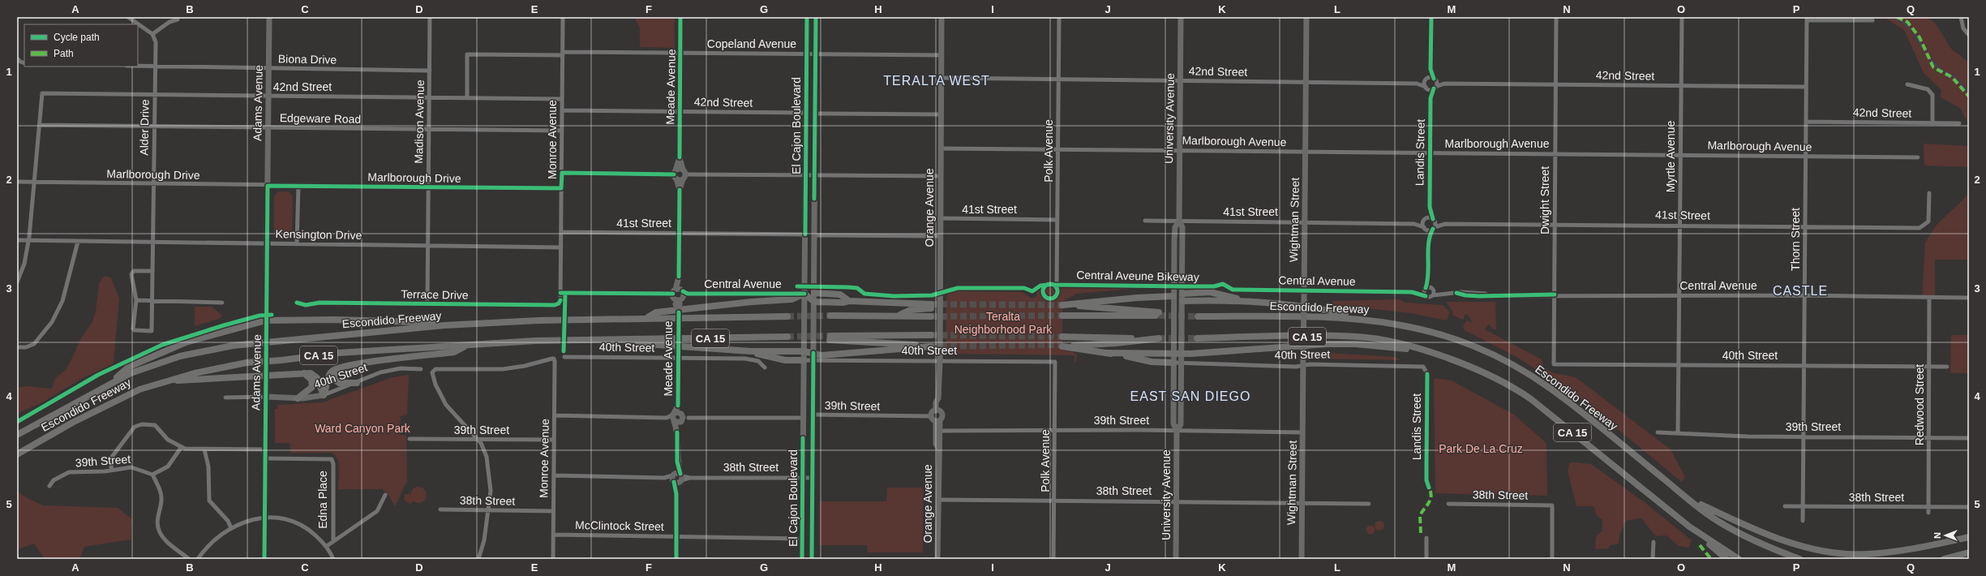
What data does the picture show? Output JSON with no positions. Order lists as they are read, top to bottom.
{
  "streets": {
    "highway": ["Escondido Freeway", "CA 15"],
    "main road": [
      "Meade Avenue",
      "Adams Avenue",
      "University Avenue",
      "El Cajon Boulevard",
      "Orange Avenue",
      "Wightman Street",
      "40th Street"
    ],
    "street": [
      "Copeland Avenue",
      "Biona Drive",
      "42nd Street",
      "Edgeware Road",
      "Madison Avenue",
      "Alder Drive",
      "Monroe Avenue",
      "Marlborough Avenue",
      "Polk Avenue",
      "Landis Street",
      "Myrtle Avenue",
      "Marlborough Drive",
      "Dwight Street",
      "41st Street",
      "Kensington Drive",
      "Thorn Street",
      "Central Avenue",
      "Terrace Drive",
      "Redwood Street",
      "39th Street",
      "38th Street",
      "Edna Place",
      "McClintock Street"
    ],
    "cycle path": ["Central Aveune Bikeway"]
  },
  "crossings": [
    ["Copeland Avenue", "42nd Street"],
    ["Copeland Avenue", "Meade Avenue"],
    ["Copeland Avenue", "El Cajon Boulevard"],
    ["Copeland Avenue", "Monroe Avenue"],
    ["Copeland Avenue", "Orange Avenue"],
    ["Biona Drive", "Adams Avenue"],
    ["Biona Drive", "Madison Avenue"],
    ["Biona Drive", "Alder Drive"],
    ["42nd Street", "Meade Avenue"],
    ["42nd Street", "Adams Avenue"],
    ["42nd Street", "Edgeware Road"],
    ["42nd Street", "University Avenue"],
    ["42nd Street", "Madison Avenue"],
    ["42nd Street", "El Cajon Boulevard"],
    ["42nd Street", "Alder Drive"],
    ["42nd Street", "Monroe Avenue"],
    ["42nd Street", "Polk Avenue"],
    ["42nd Street", "Landis Street"],
    ["42nd Street", "Myrtle Avenue"],
    ["42nd Street", "Dwight Street"],
    ["42nd Street", "Orange Avenue"],
    ["42nd Street", "Wightman Street"],
    ["42nd Street", "Thorn Street"],
    ["Meade Avenue", "40th Street"],
    ["Meade Avenue", "38th Street"],
    ["Meade Avenue", "McClintock Street"],
    ["Adams Avenue", "Edgeware Road"],
    ["Adams Avenue", "Marlborough Drive"],
    ["Adams Avenue", "Kensington Drive"],
    ["Adams Avenue", "40th Street"],
    ["Adams Avenue", "Edna Place"],
    ["Edgeware Road", "Madison Avenue"],
    ["Edgeware Road", "Alder Drive"],
    ["Edgeware Road", "Monroe Avenue"],
    ["University Avenue", "Marlborough Avenue"],
    ["University Avenue", "41st Street"],
    ["University Avenue", "40th Street"],
    ["University Avenue", "39th Street"],
    ["University Avenue", "38th Street"],
    ["Madison Avenue", "Marlborough Drive"],
    ["Madison Avenue", "Kensington Drive"],
    ["Madison Avenue", "Terrace Drive"],
    ["El Cajon Boulevard", "41st Street"],
    ["El Cajon Boulevard", "Central Avenue"],
    ["El Cajon Boulevard", "40th Street"],
    ["El Cajon Boulevard", "39th Street"],
    ["El Cajon Boulevard", "38th Street"],
    ["El Cajon Boulevard", "McClintock Street"],
    ["Alder Drive", "Marlborough Drive"],
    ["Alder Drive", "Kensington Drive"],
    ["Monroe Avenue", "Marlborough Drive"],
    ["Monroe Avenue", "41st Street"],
    ["Monroe Avenue", "Kensington Drive"],
    ["Monroe Avenue", "Terrace Drive"],
    ["Monroe Avenue", "39th Street"],
    ["Monroe Avenue", "38th Street"],
    ["Monroe Avenue", "McClintock Street"],
    ["Marlborough Avenue", "Polk Avenue"],
    ["Marlborough Avenue", "Landis Street"],
    ["Marlborough Avenue", "Myrtle Avenue"],
    ["Marlborough Avenue", "Dwight Street"],
    ["Marlborough Avenue", "Orange Avenue"],
    ["Marlborough Avenue", "Wightman Street"],
    ["Marlborough Avenue", "Thorn Street"],
    ["Polk Avenue", "41st Street"],
    ["Polk Avenue", "40th Street"],
    ["Polk Avenue", "39th Street"],
    ["Polk Avenue", "38th Street"],
    ["Landis Street", "41st Street"],
    ["Landis Street", "40th Street"],
    ["Myrtle Avenue", "41st Street"],
    ["Myrtle Avenue", "Central Avenue"],
    ["Myrtle Avenue", "40th Street"],
    ["Myrtle Avenue", "39th Street"],
    ["Dwight Street", "41st Street"],
    ["Dwight Street", "Central Avenue"],
    ["Dwight Street", "40th Street"],
    ["Orange Avenue", "41st Street"],
    ["Orange Avenue", "40th Street"],
    ["Orange Avenue", "39th Street"],
    ["Orange Avenue", "38th Street"],
    ["41st Street", "Wightman Street"],
    ["41st Street", "Thorn Street"],
    ["Wightman Street", "Central Avenue"],
    ["Wightman Street", "40th Street"],
    ["Wightman Street", "39th Street"],
    ["Wightman Street", "38th Street"],
    ["Thorn Street", "Central Avenue"],
    ["Thorn Street", "40th Street"],
    ["Thorn Street", "39th Street"],
    ["Thorn Street", "38th Street"],
    ["Central Avenue", "Redwood Street"],
    ["40th Street", "Redwood Street"],
    ["Redwood Street", "39th Street"],
    ["Redwood Street", "38th Street"]
  ],
  "districts": ["TERALTA WEST", "CASTLE", "EAST SAN DIEGO"],
  "parks": ["Teralta Neighborhood Park", "Ward Canyon Park", "Park De La Cruz"],
  "legend": ["Cycle path", "Path"],
  "north": "left",
  "grid": {
    "columns": [
      "A",
      "B",
      "C",
      "D",
      "E",
      "F",
      "G",
      "H",
      "I",
      "J",
      "K",
      "L",
      "M",
      "N",
      "O",
      "P",
      "Q"
    ],
    "rows": [
      "1",
      "2",
      "3",
      "4",
      "5"
    ]
  }
}
